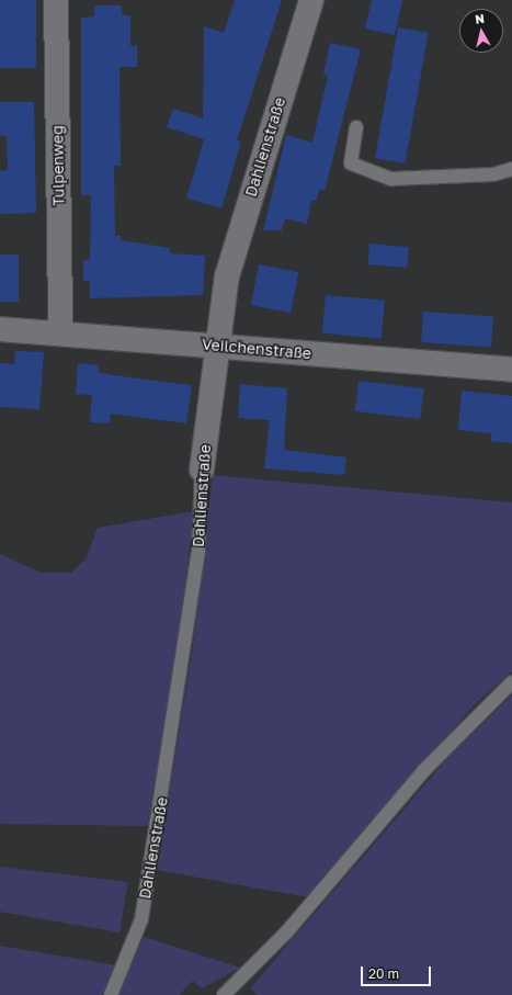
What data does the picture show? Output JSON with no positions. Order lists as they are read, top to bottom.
{
  "streets": {
    "street": ["Dahlienstraße", "Tulpenweg", "Veilchenstraße"]
  },
  "crossings": [
    ["Dahlienstraße", "Veilchenstraße"],
    ["Tulpenweg", "Veilchenstraße"]
  ],
  "scale_bar": "20 m",
  "north": "top"
}
